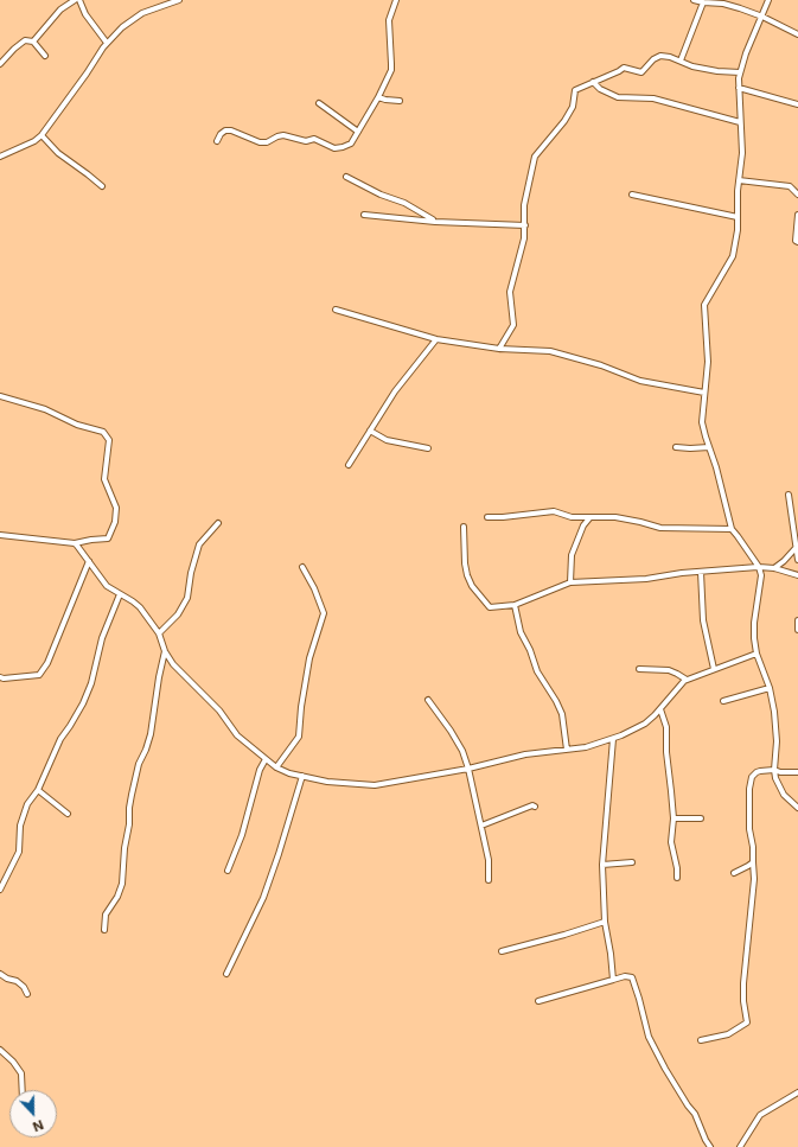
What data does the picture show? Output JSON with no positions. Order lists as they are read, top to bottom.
{
  "north": "bottom"
}
